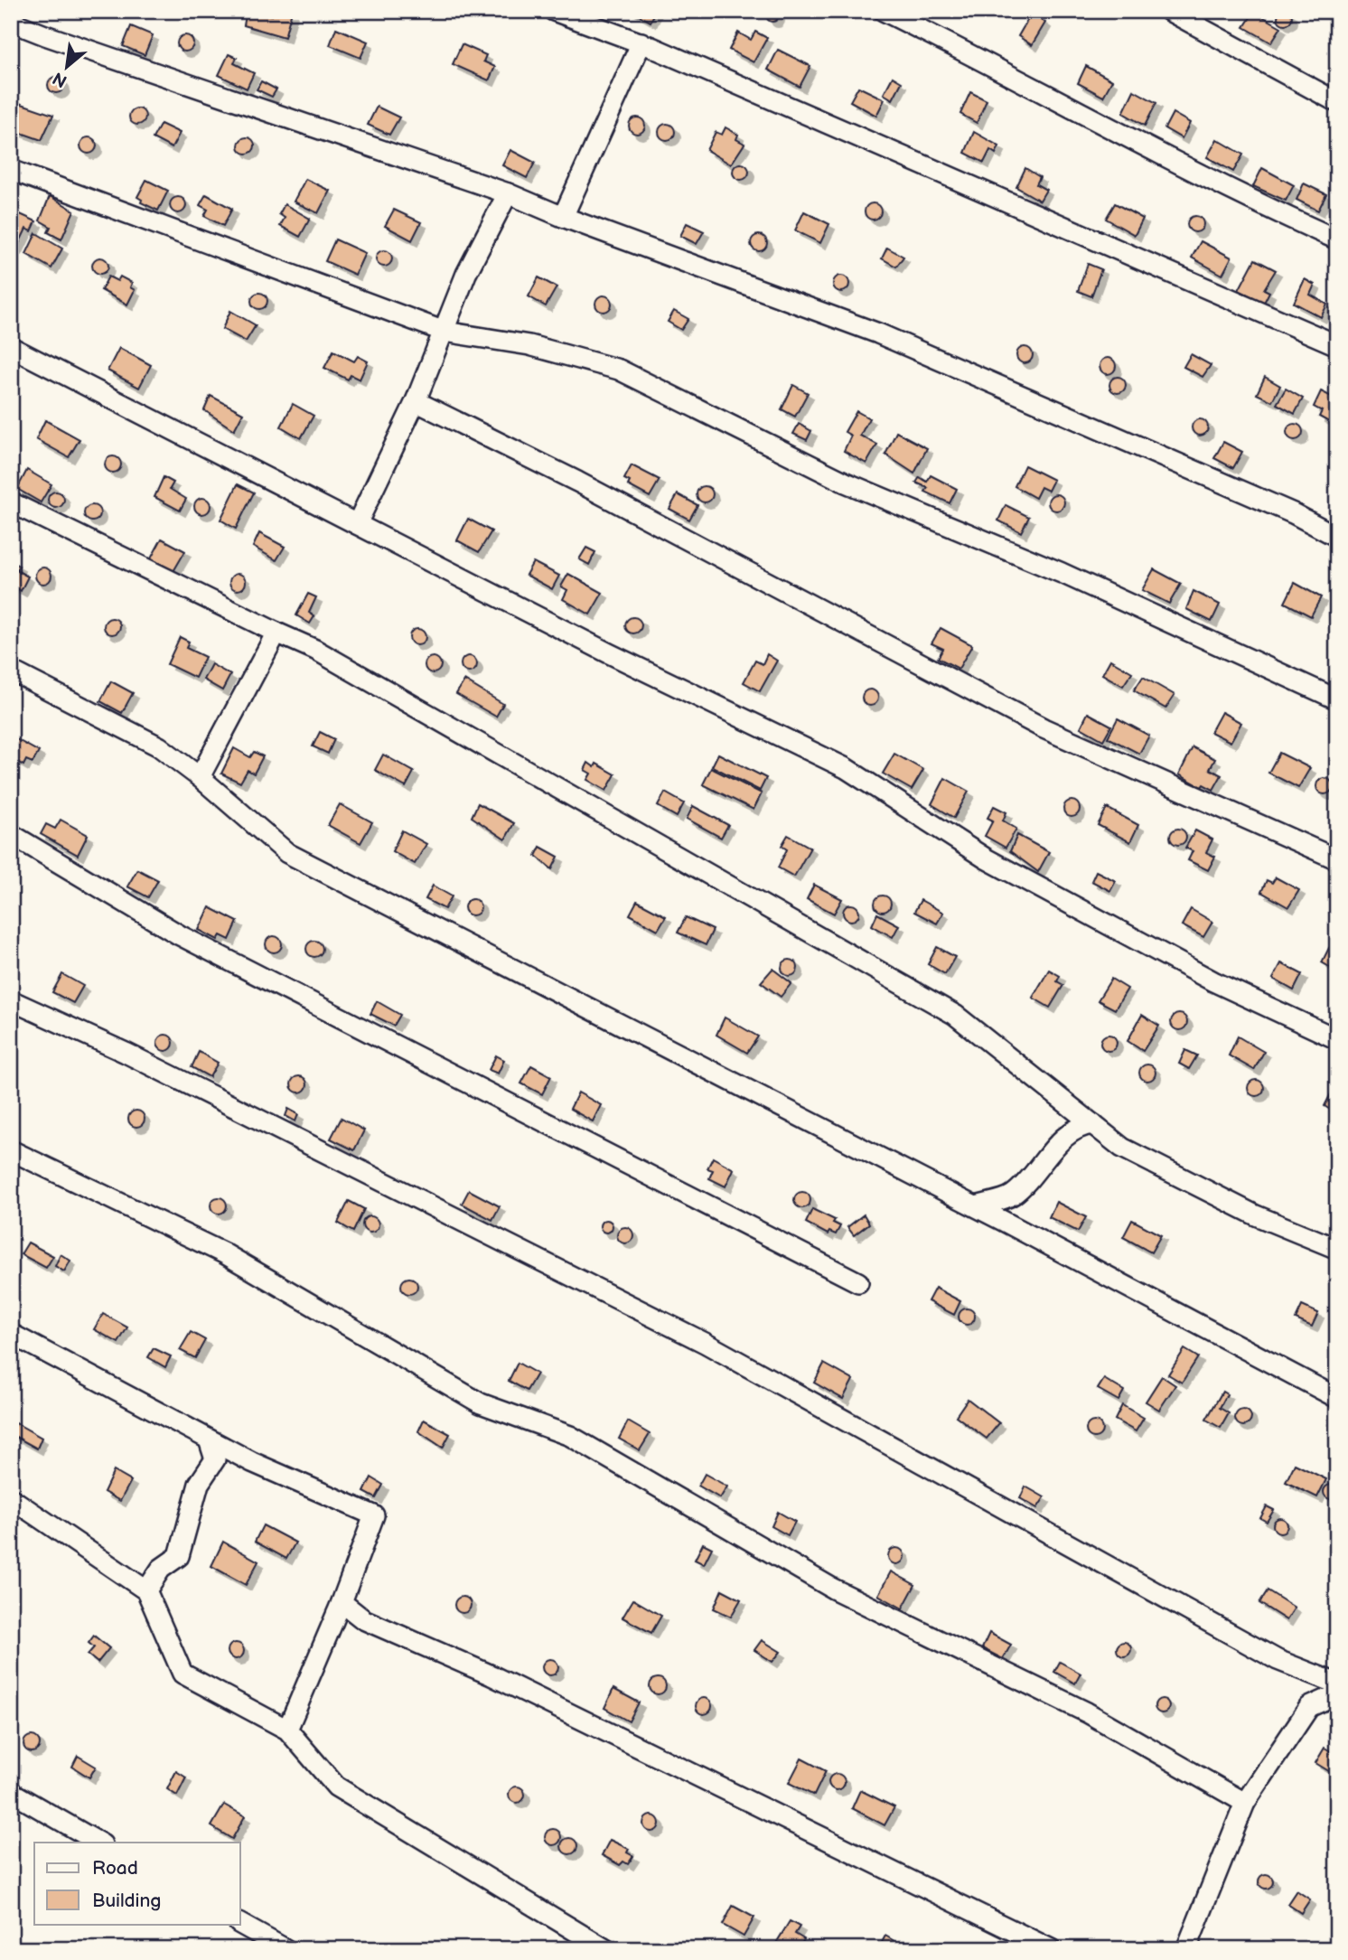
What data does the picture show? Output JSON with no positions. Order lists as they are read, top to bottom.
{
  "legend": ["Road", "Building"],
  "north": "bottom left"
}
